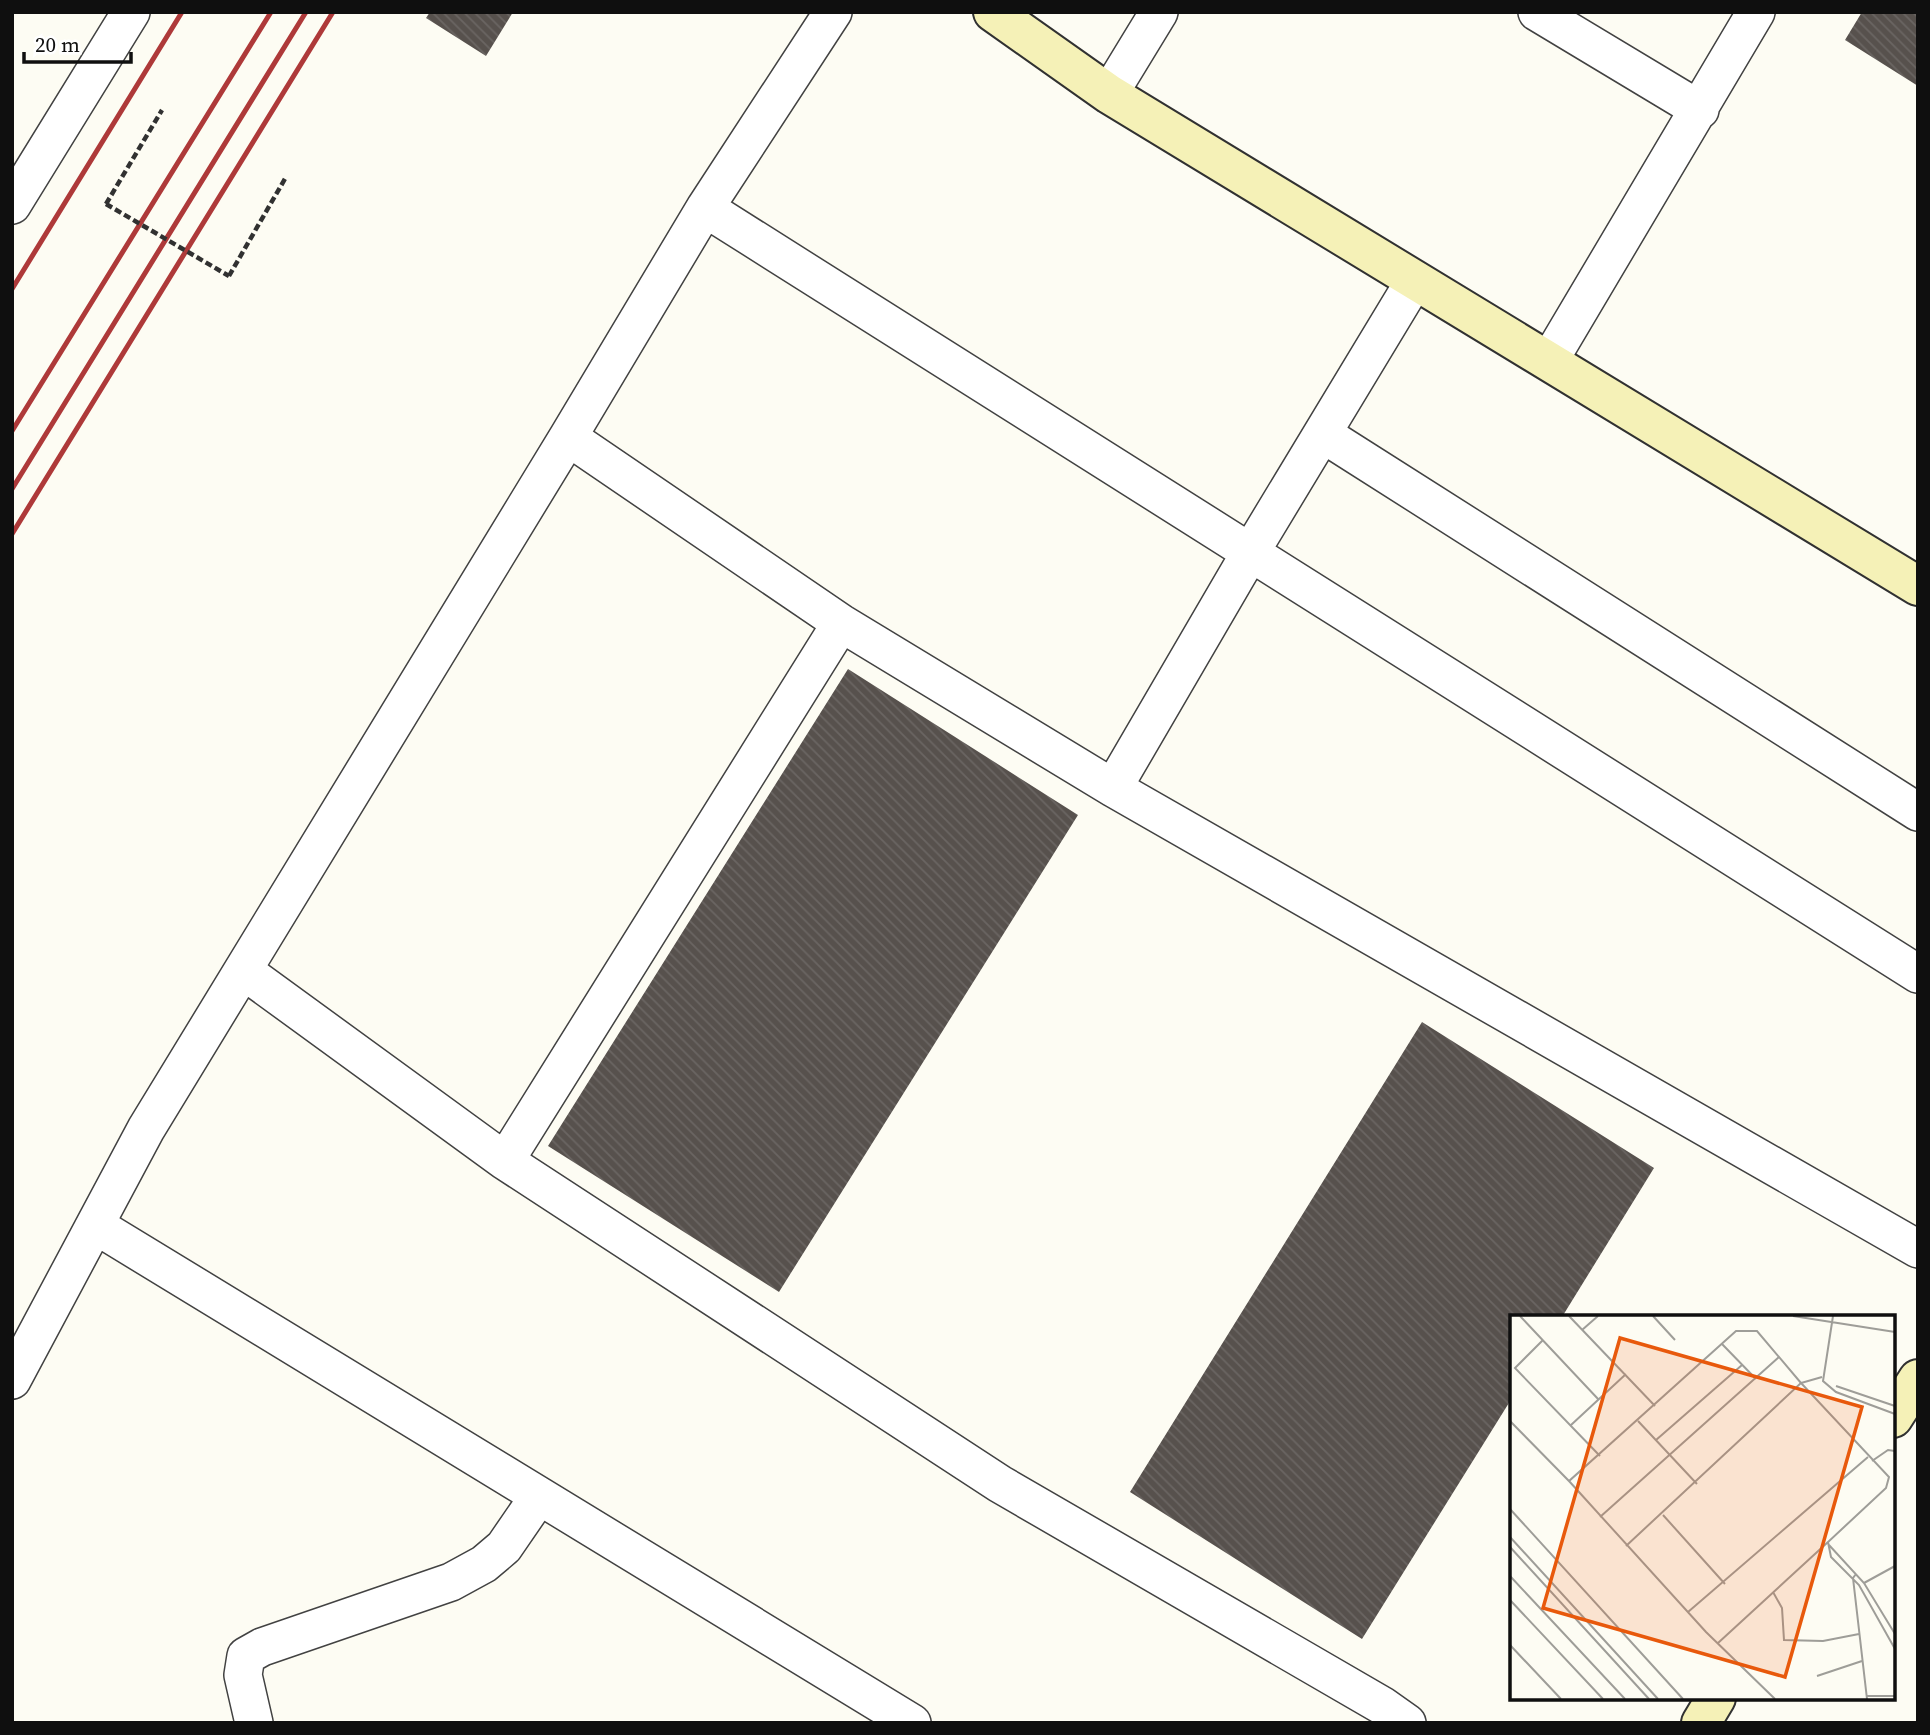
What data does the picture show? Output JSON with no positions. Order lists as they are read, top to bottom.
{
  "scale_bar": "20 m"
}
